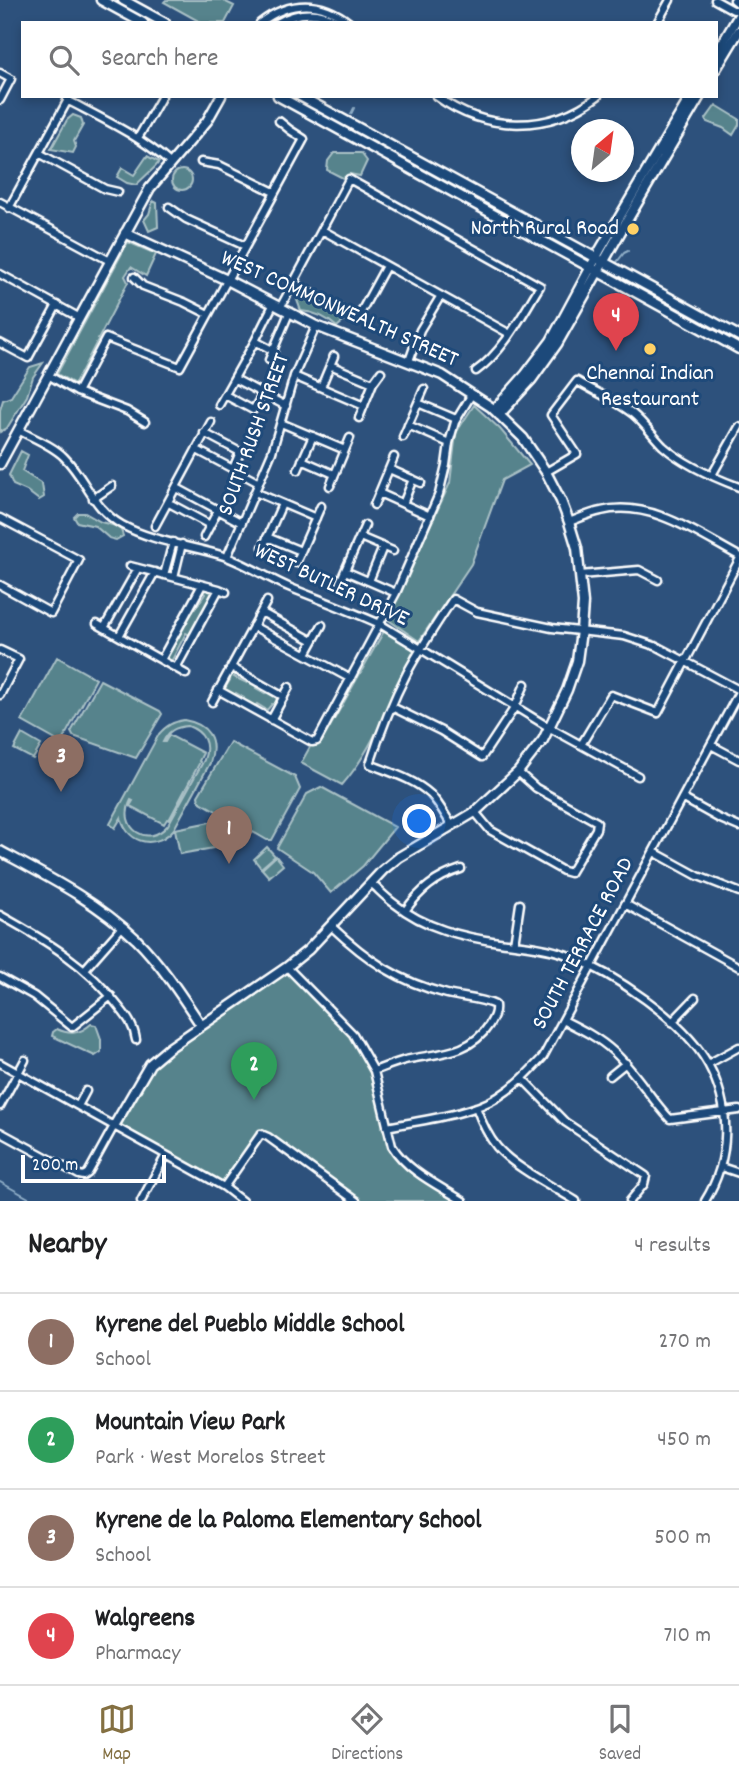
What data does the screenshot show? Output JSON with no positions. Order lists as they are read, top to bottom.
{
  "streets": {
    "street": [
      "WEST COMMONWEALTH STREET",
      "SOUTH RUSH STREET",
      "WEST BUTLER DRIVE",
      "SOUTH TERRACE ROAD"
    ]
  },
  "crossings": [
    ["WEST COMMONWEALTH STREET", "SOUTH RUSH STREET"],
    ["WEST COMMONWEALTH STREET", "WEST BUTLER DRIVE"],
    ["SOUTH RUSH STREET", "WEST BUTLER DRIVE"]
  ],
  "places": ["North Rural Road", "Chennai Indian Restaurant"],
  "scale_bar": "200 m",
  "north": "top right",
  "page": {
    "search": "Search here",
    "pins": [
      "4",
      "3",
      "1",
      "2"
    ],
    "scale": "200 m",
    "heading": ["Nearby", "4 results"],
    "list": [
      {
        "mark": "1",
        "name": "Kyrene del Pueblo Middle School",
        "note": "School",
        "value": "270 m"
      },
      {
        "mark": "2",
        "name": "Mountain View Park",
        "note": "Park · West Morelos Street",
        "value": "450 m"
      },
      {
        "mark": "3",
        "name": "Kyrene de la Paloma Elementary School",
        "note": "School",
        "value": "500 m"
      },
      {
        "mark": "4",
        "name": "Walgreens",
        "note": "Pharmacy",
        "value": "710 m"
      }
    ],
    "nav": ["Map", "Directions", "Saved"]
  }
}
